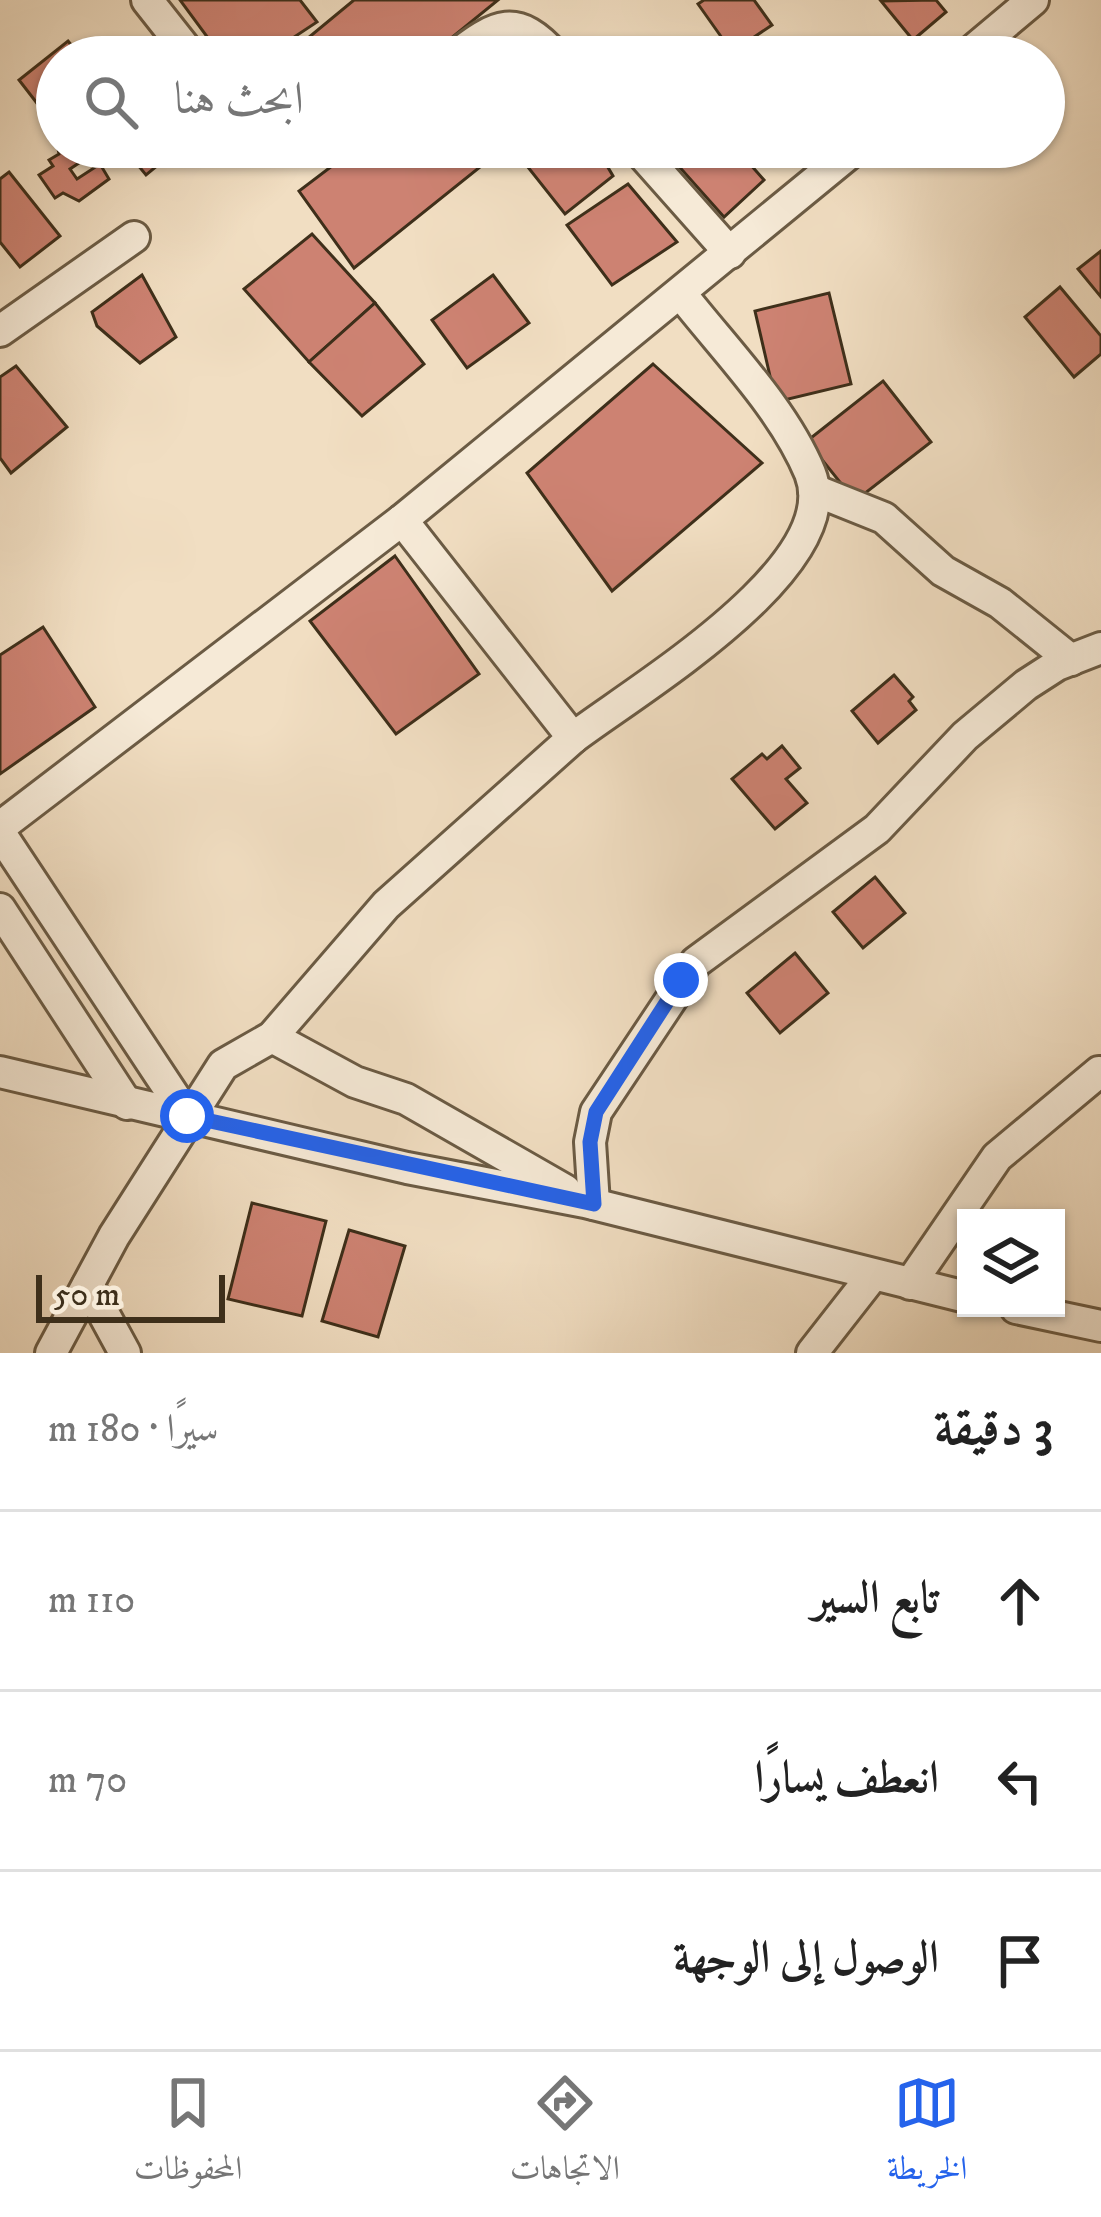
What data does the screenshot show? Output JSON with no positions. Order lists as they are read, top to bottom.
{
  "scale_bar": "50 m",
  "page": {
    "search": "ابحث هنا",
    "scale": "50 m",
    "heading": ["3 دقيقة", "سيرًا · 180 m"],
    "list": [
      ["تابع السير", "110 m"],
      ["انعطف يسارًا", "70 m"],
      "الوصول إلى الوجهة"
    ],
    "nav": ["الخريطة", "الاتجاهات", "المحفوظات"]
  }
}
